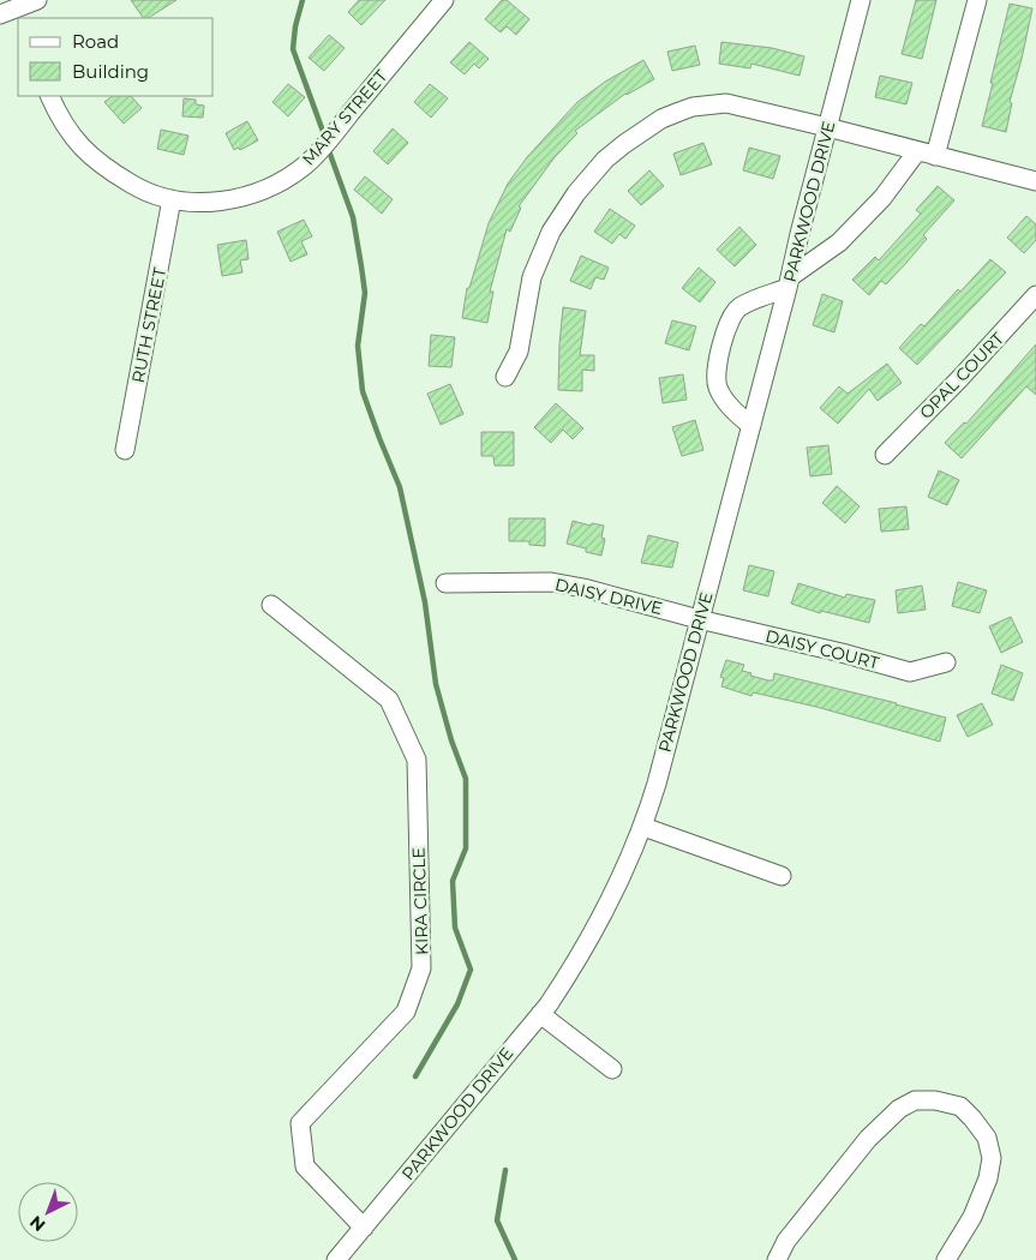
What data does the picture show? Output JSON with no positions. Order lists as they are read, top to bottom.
{
  "streets": {
    "street": [
      "MARY STREET",
      "PARKWOOD DRIVE",
      "RUTH STREET",
      "OPAL COURT",
      "DAISY DRIVE",
      "DAISY COURT",
      "KIRA CIRCLE"
    ]
  },
  "crossings": [
    ["MARY STREET", "RUTH STREET"],
    ["PARKWOOD DRIVE", "DAISY DRIVE"],
    ["PARKWOOD DRIVE", "DAISY COURT"],
    ["PARKWOOD DRIVE", "KIRA CIRCLE"],
    ["DAISY DRIVE", "DAISY COURT"]
  ],
  "legend": ["Road", "Building"],
  "north": "bottom left"
}
